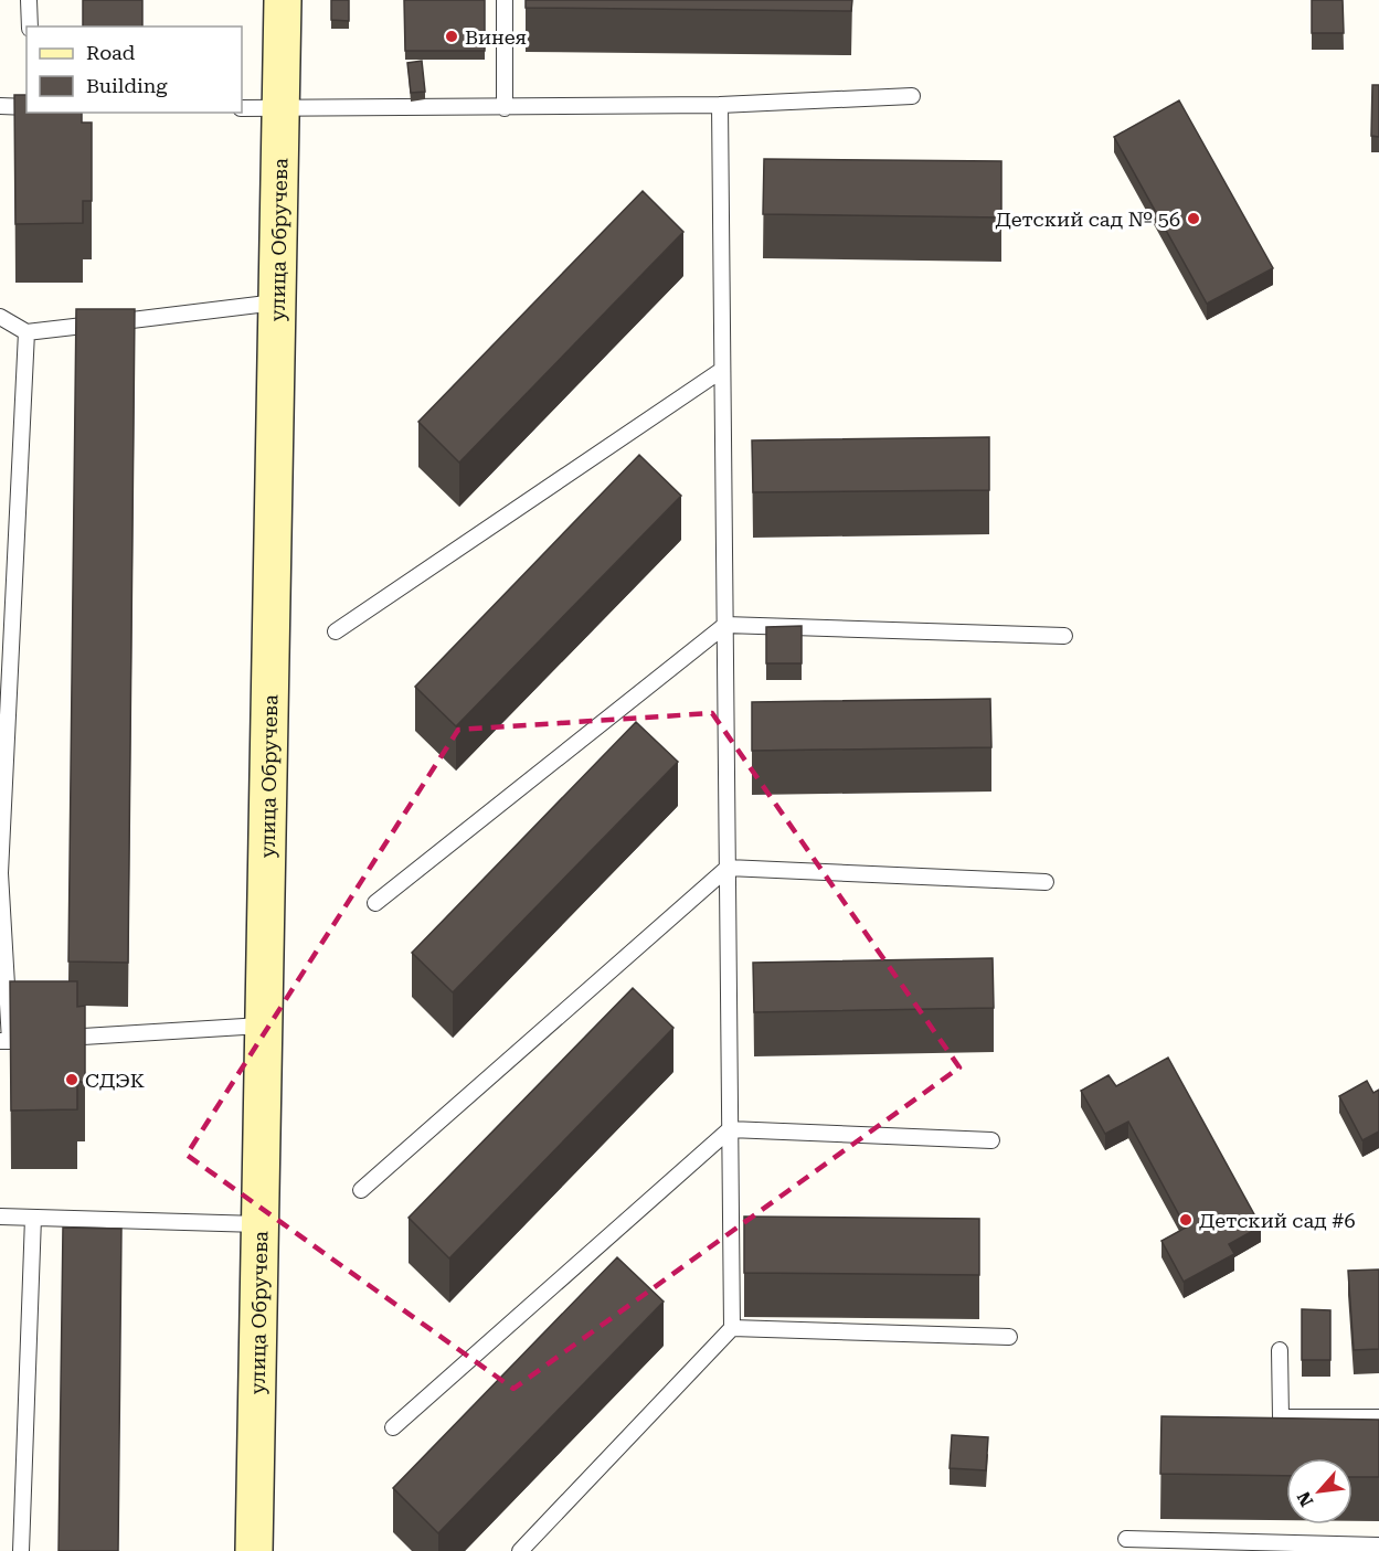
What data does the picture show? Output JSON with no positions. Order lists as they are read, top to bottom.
{
  "streets": {
    "main road": ["улица Обручева"]
  },
  "places": [
    "Винея",
    "Детский сад № 56",
    "СДЭК",
    "Детский сад #6"
  ],
  "legend": ["Road", "Building"],
  "north": "bottom left"
}
